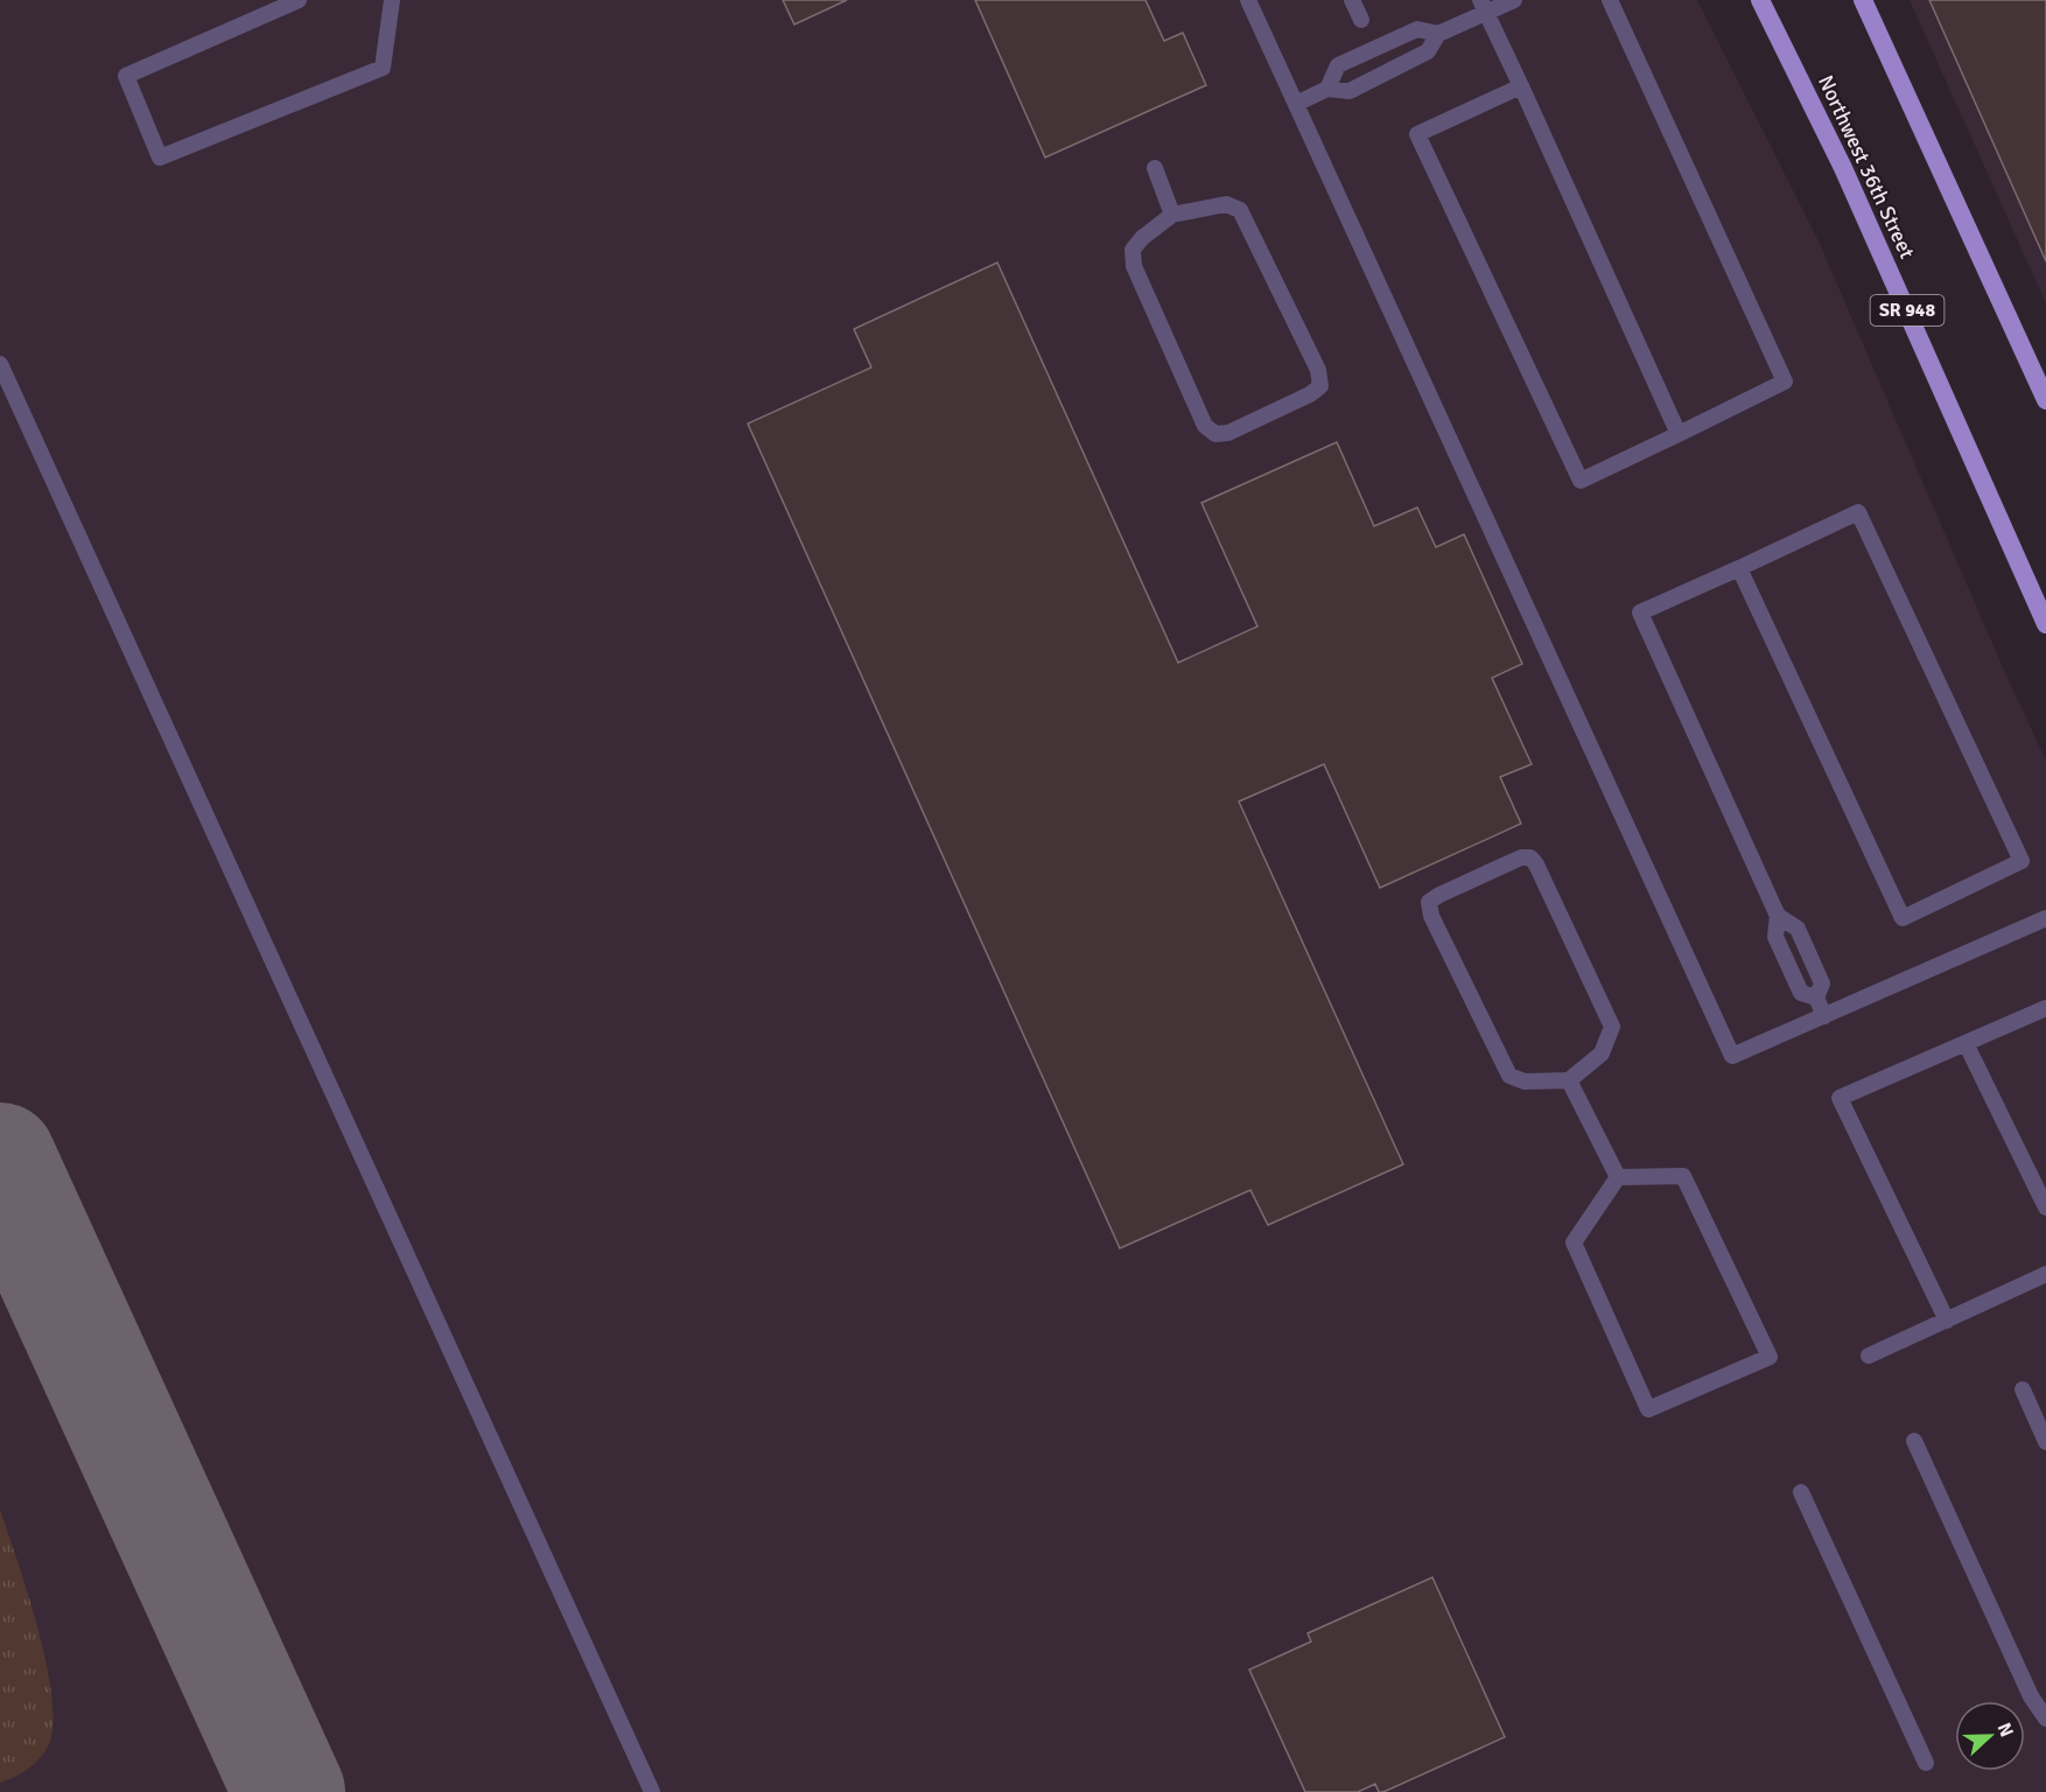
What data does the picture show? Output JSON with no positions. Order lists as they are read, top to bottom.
{
  "streets": {
    "main road": ["Northwest 36th Street", "SR 948"]
  },
  "north": "right"
}
